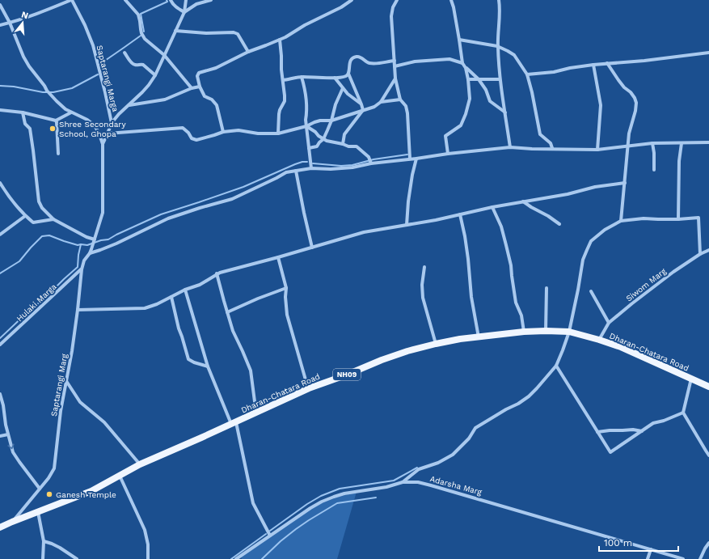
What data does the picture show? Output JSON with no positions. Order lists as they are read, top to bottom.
{
  "streets": {
    "main road": ["Dharan-Chatara Road", "NH09"],
    "street": [
      "Saptarangi Marga",
      "Siwom Marg",
      "Hulaki Marga",
      "Saptarangi Marg",
      "Adarsha Marg"
    ]
  },
  "crossings": [
    ["Saptarangi Marga", "Saptarangi Marg"],
    ["Siwom Marg", "Dharan-Chatara Road"],
    ["Hulaki Marga", "Saptarangi Marg"],
    ["Dharan-Chatara Road", "Saptarangi Marg"]
  ],
  "places": ["Shree Secondary School, Ghopa", "Ganesh Temple"],
  "scale_bar": "100 m",
  "north": "top"
}
